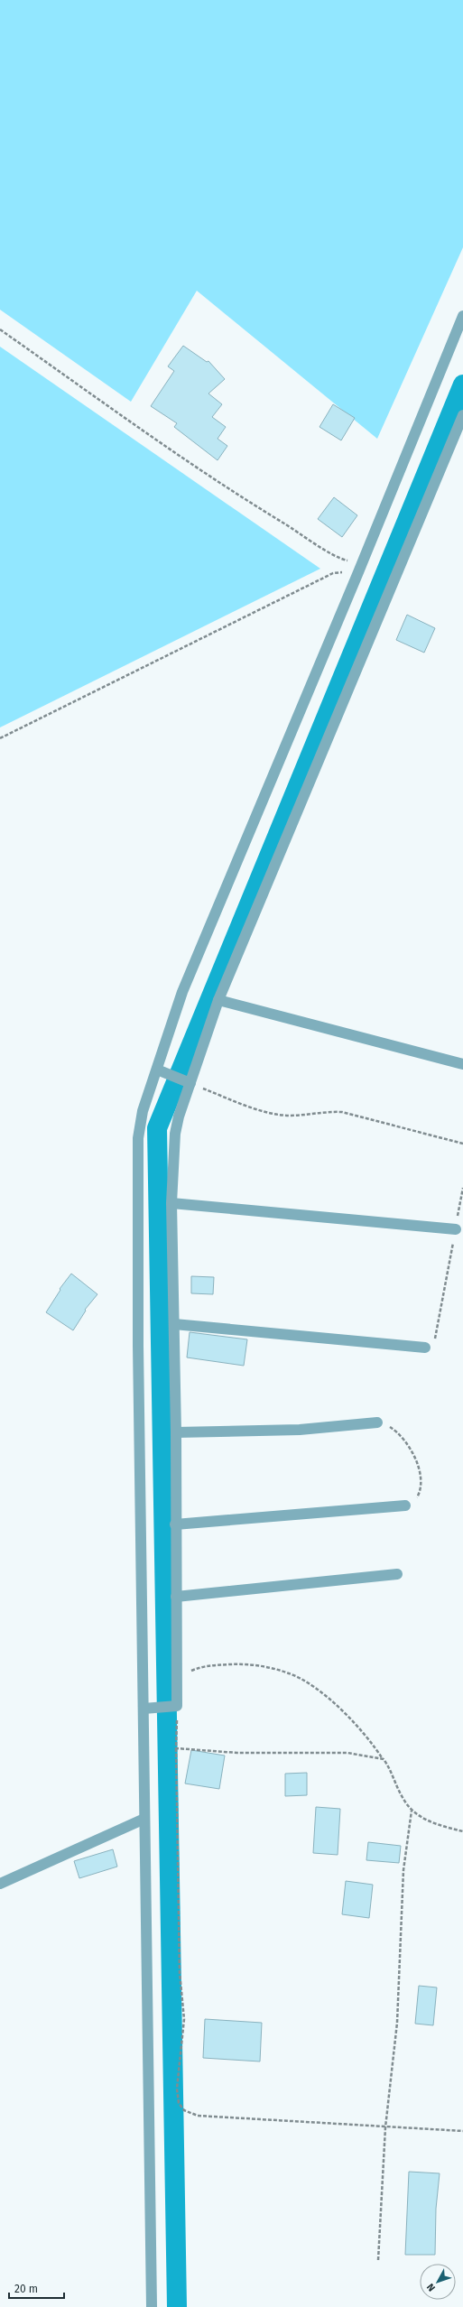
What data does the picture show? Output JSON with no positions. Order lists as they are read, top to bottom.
{
  "scale_bar": "20 m",
  "north": "bottom left"
}
